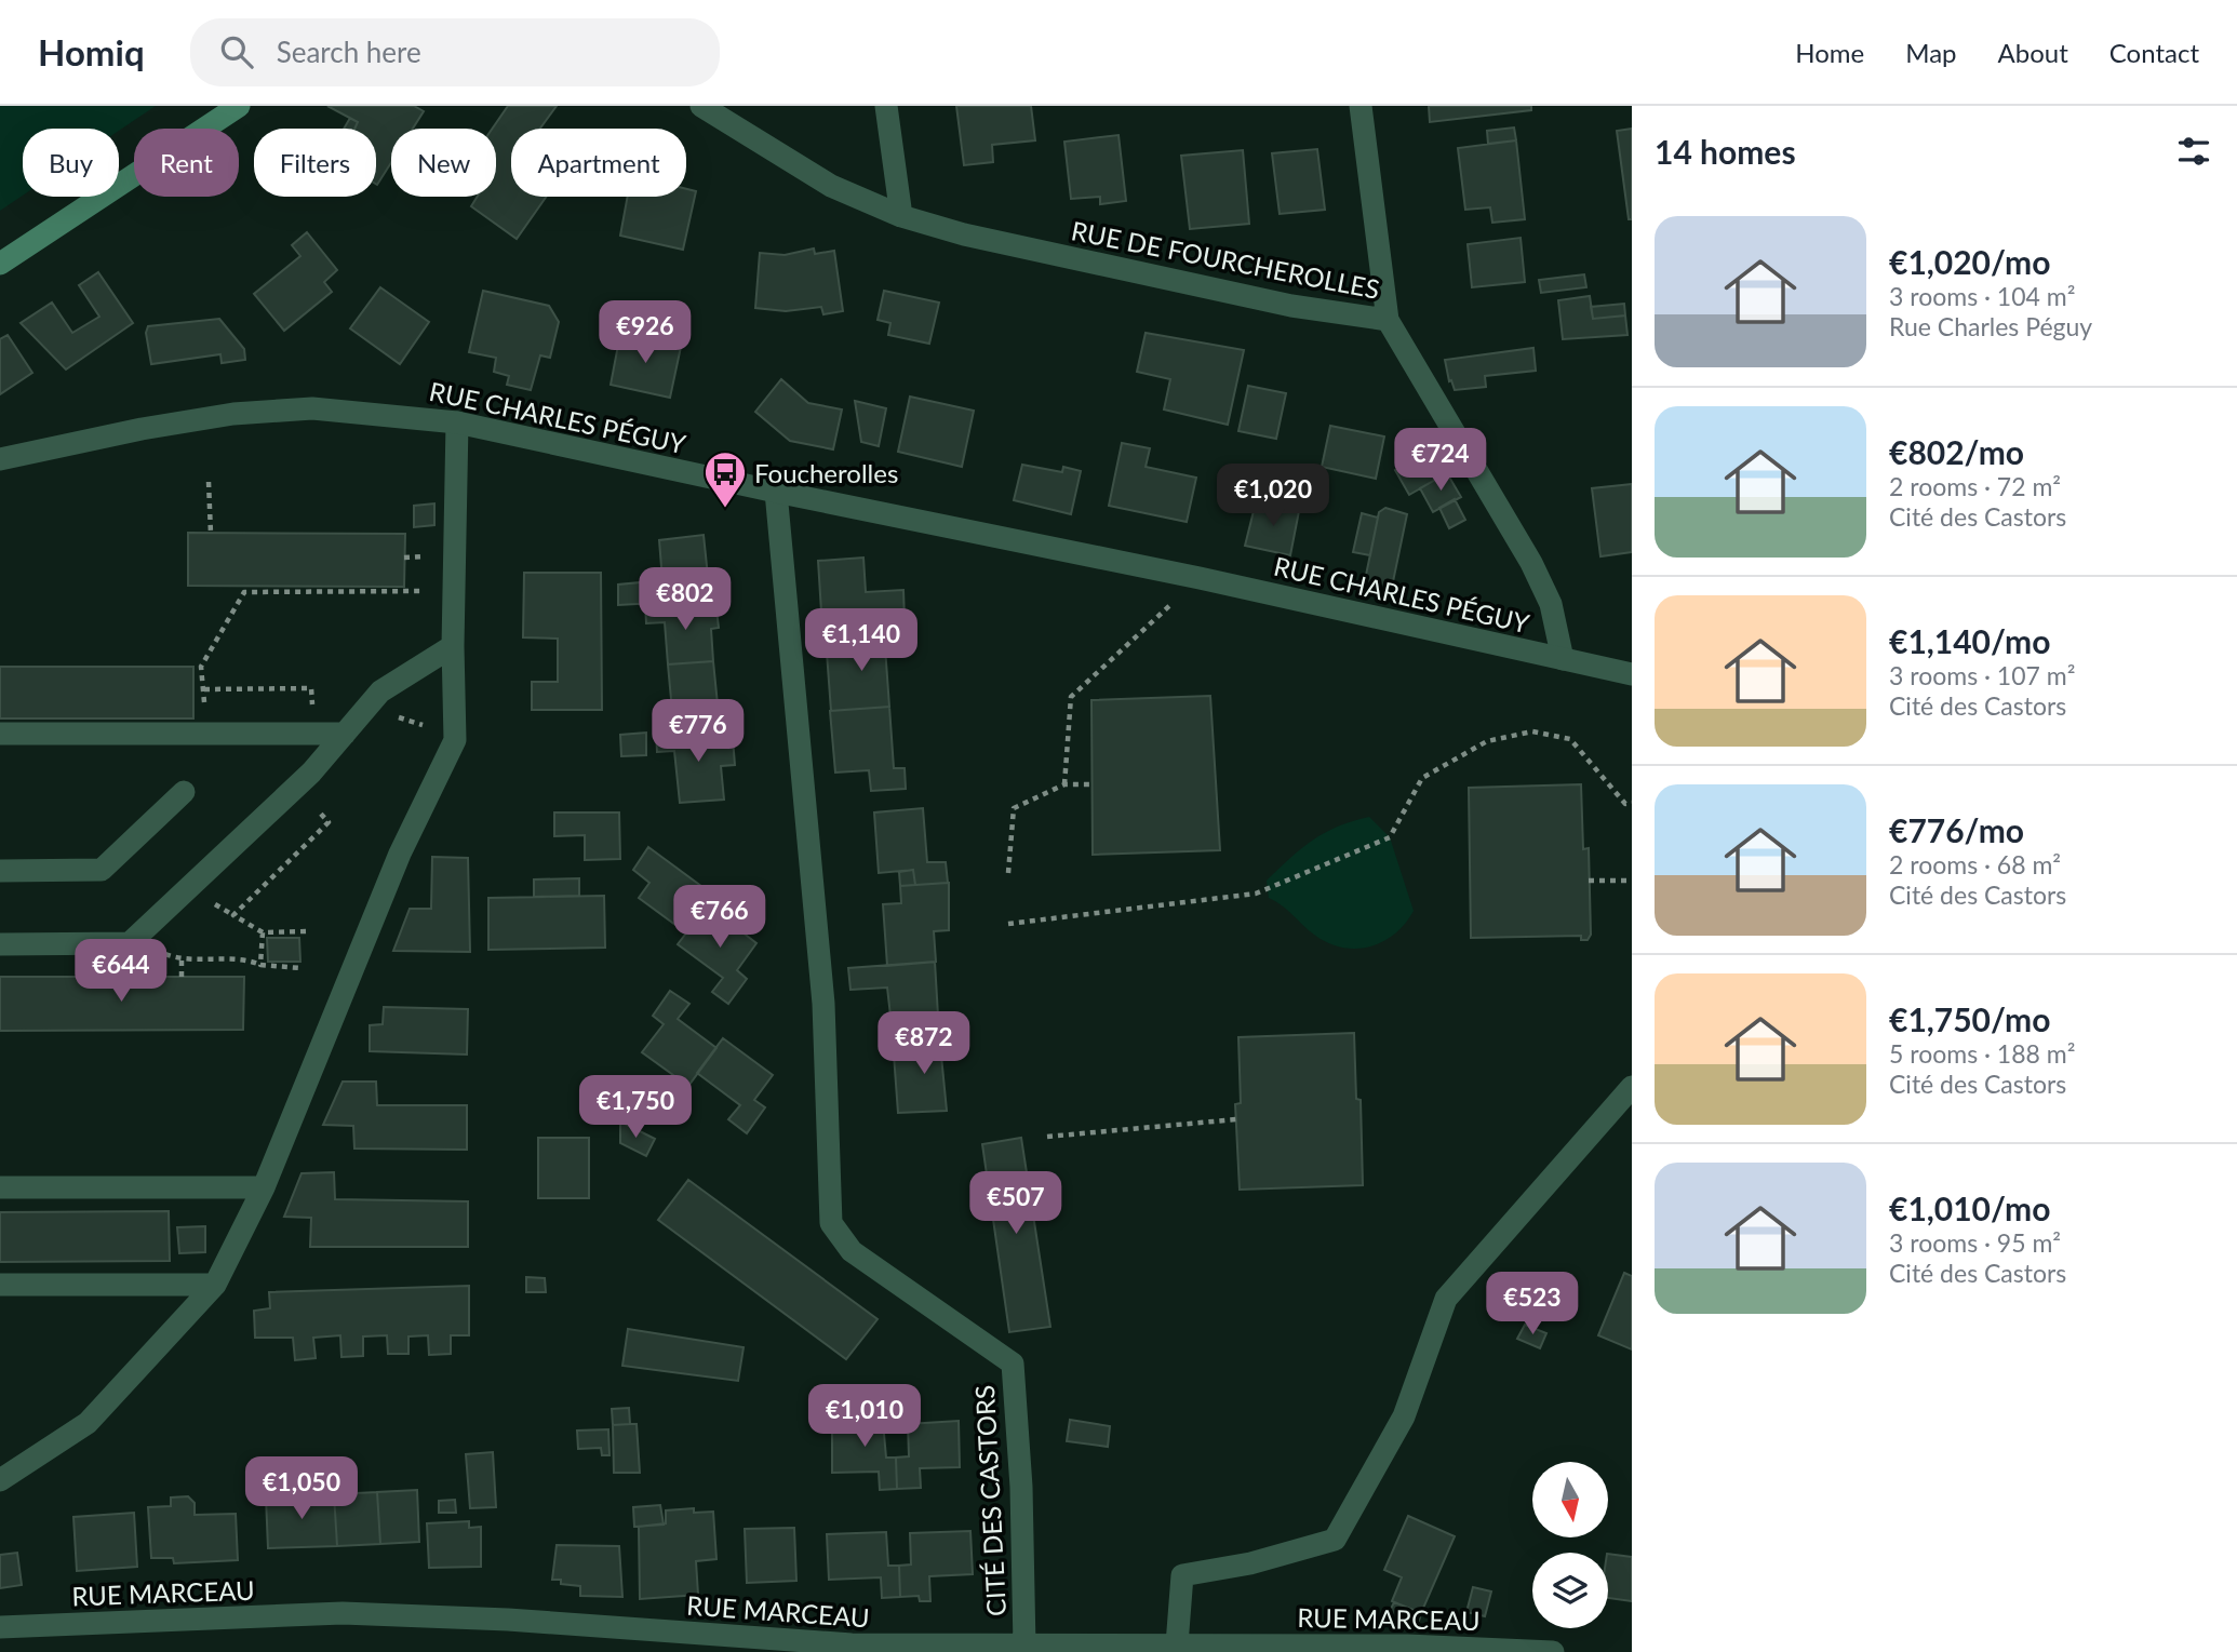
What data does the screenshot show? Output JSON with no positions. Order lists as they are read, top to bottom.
{
  "streets": {
    "street": [
      "RUE DE FOURCHEROLLES",
      "RUE CHARLES PÉGUY",
      "CITÉ DES CASTORS",
      "RUE MARCEAU"
    ]
  },
  "crossings": [
    ["RUE DE FOURCHEROLLES", "RUE CHARLES PÉGUY"],
    ["RUE CHARLES PÉGUY", "CITÉ DES CASTORS"],
    ["CITÉ DES CASTORS", "RUE MARCEAU"]
  ],
  "places": {
    "bus stop": ["Foucherolles"]
  },
  "north": "bottom",
  "page": {
    "header": "Homiq",
    "search": "Search here",
    "nav": [
      "Home",
      "Map",
      "About",
      "Contact"
    ],
    "heading": "14 homes",
    "chip": [
      "Buy",
      "Rent",
      "Filters",
      "New",
      "Apartment"
    ],
    "list": [
      {
        "name": "€1,020/mo",
        "note": "3 rooms · 104 m² · Rue Charles Péguy"
      },
      {
        "name": "€802/mo",
        "note": "2 rooms · 72 m² · Cité des Castors"
      },
      {
        "name": "€1,140/mo",
        "note": "3 rooms · 107 m² · Cité des Castors"
      },
      {
        "name": "€776/mo",
        "note": "2 rooms · 68 m² · Cité des Castors"
      },
      {
        "name": "€1,750/mo",
        "note": "5 rooms · 188 m² · Cité des Castors"
      },
      {
        "name": "€1,010/mo",
        "note": "3 rooms · 95 m² · Cité des Castors"
      }
    ],
    "price": [
      "€926",
      "€724",
      "€1,020",
      "€802",
      "€1,140",
      "€776",
      "€766",
      "€644",
      "€872",
      "€1,750",
      "€507",
      "€523",
      "€1,010",
      "€1,050"
    ]
  }
}
